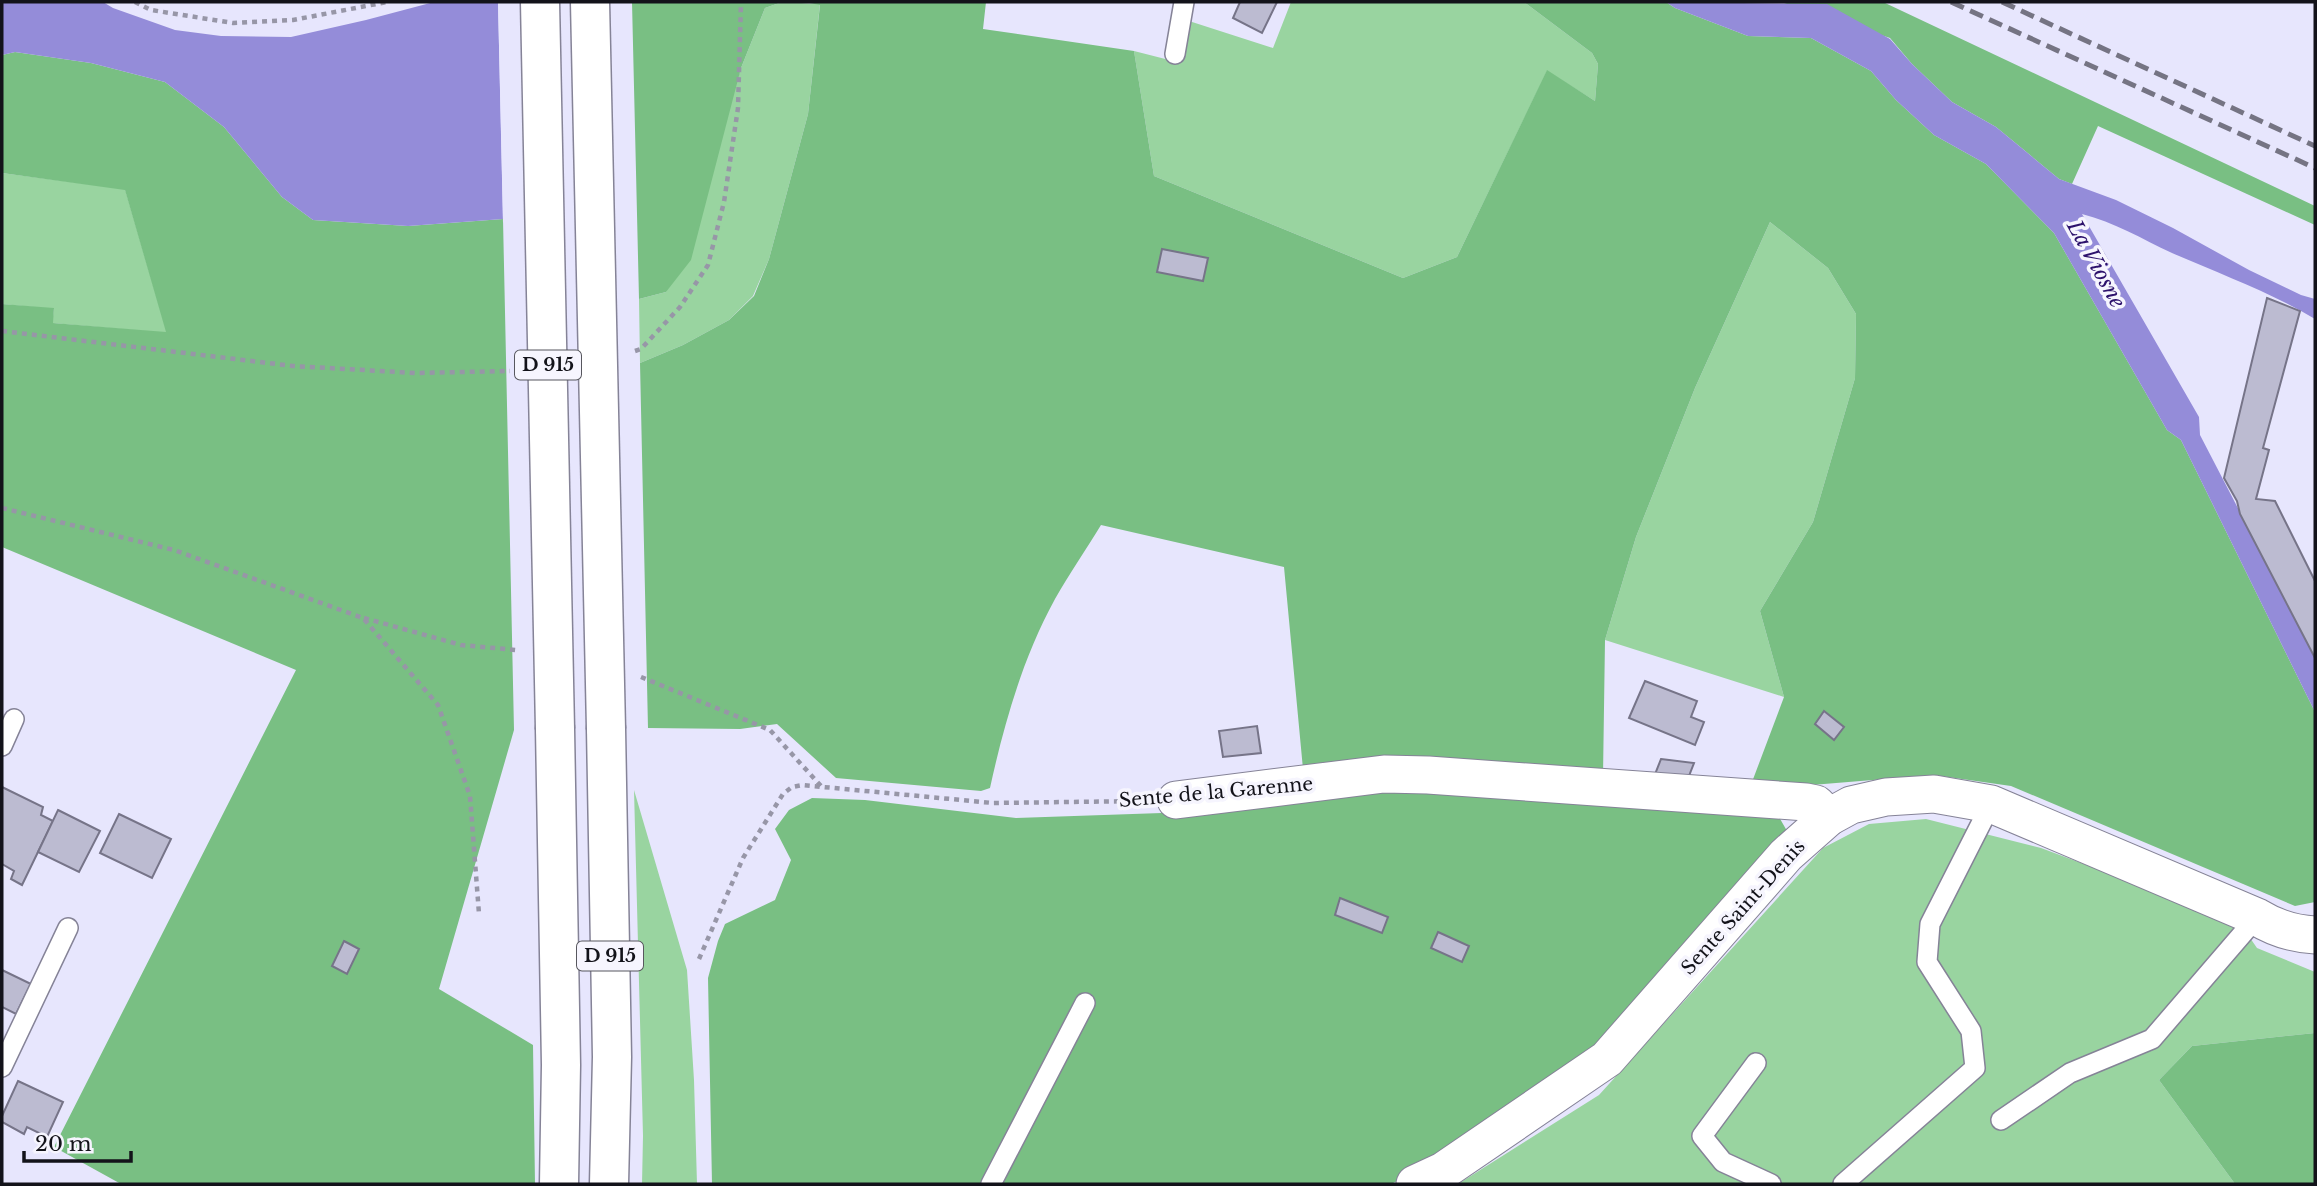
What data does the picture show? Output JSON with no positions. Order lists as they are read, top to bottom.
{
  "streets": {
    "main road": ["D 915"],
    "street": ["Sente de la Garenne", "Sente Saint-Denis"]
  },
  "crossings": [
    ["Sente de la Garenne", "Sente Saint-Denis"]
  ],
  "water": ["La Viosne"],
  "scale_bar": "20 m"
}
